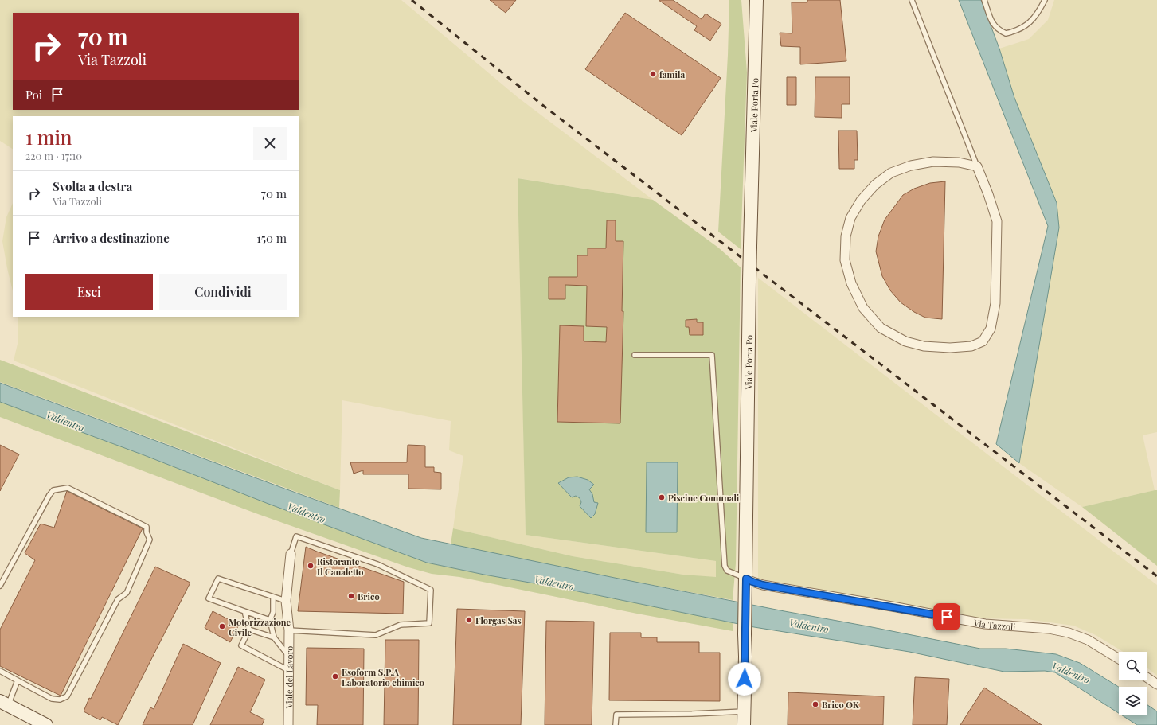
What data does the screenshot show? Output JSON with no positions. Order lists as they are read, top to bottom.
{
  "streets": {
    "main road": ["Viale Porta Po"],
    "street": ["Via Tazzoli", "Viale del Lavoro"]
  },
  "crossings": [
    ["Viale Porta Po", "Via Tazzoli"]
  ],
  "water": ["Valdentro"],
  "places": [
    "famila",
    "Piscine Comunali",
    "Ristorante Il Canaletto",
    "Brico",
    "Florgas Sas",
    "Motorizzazione Civile",
    "Esoform S.P.A Laboratorio chimico",
    "Brico OK"
  ],
  "page": {
    "turn": ["70 m", "Via Tazzoli"],
    "then": "Poi",
    "heading": ["1 min", "220 m · 17:10"],
    "list": [
      {
        "name": "Svolta a destra",
        "note": "Via Tazzoli",
        "value": "70 m"
      },
      {
        "name": "Arrivo a destinazione",
        "value": "150 m"
      }
    ],
    "buttons": ["Esci", "Condividi"]
  }
}
